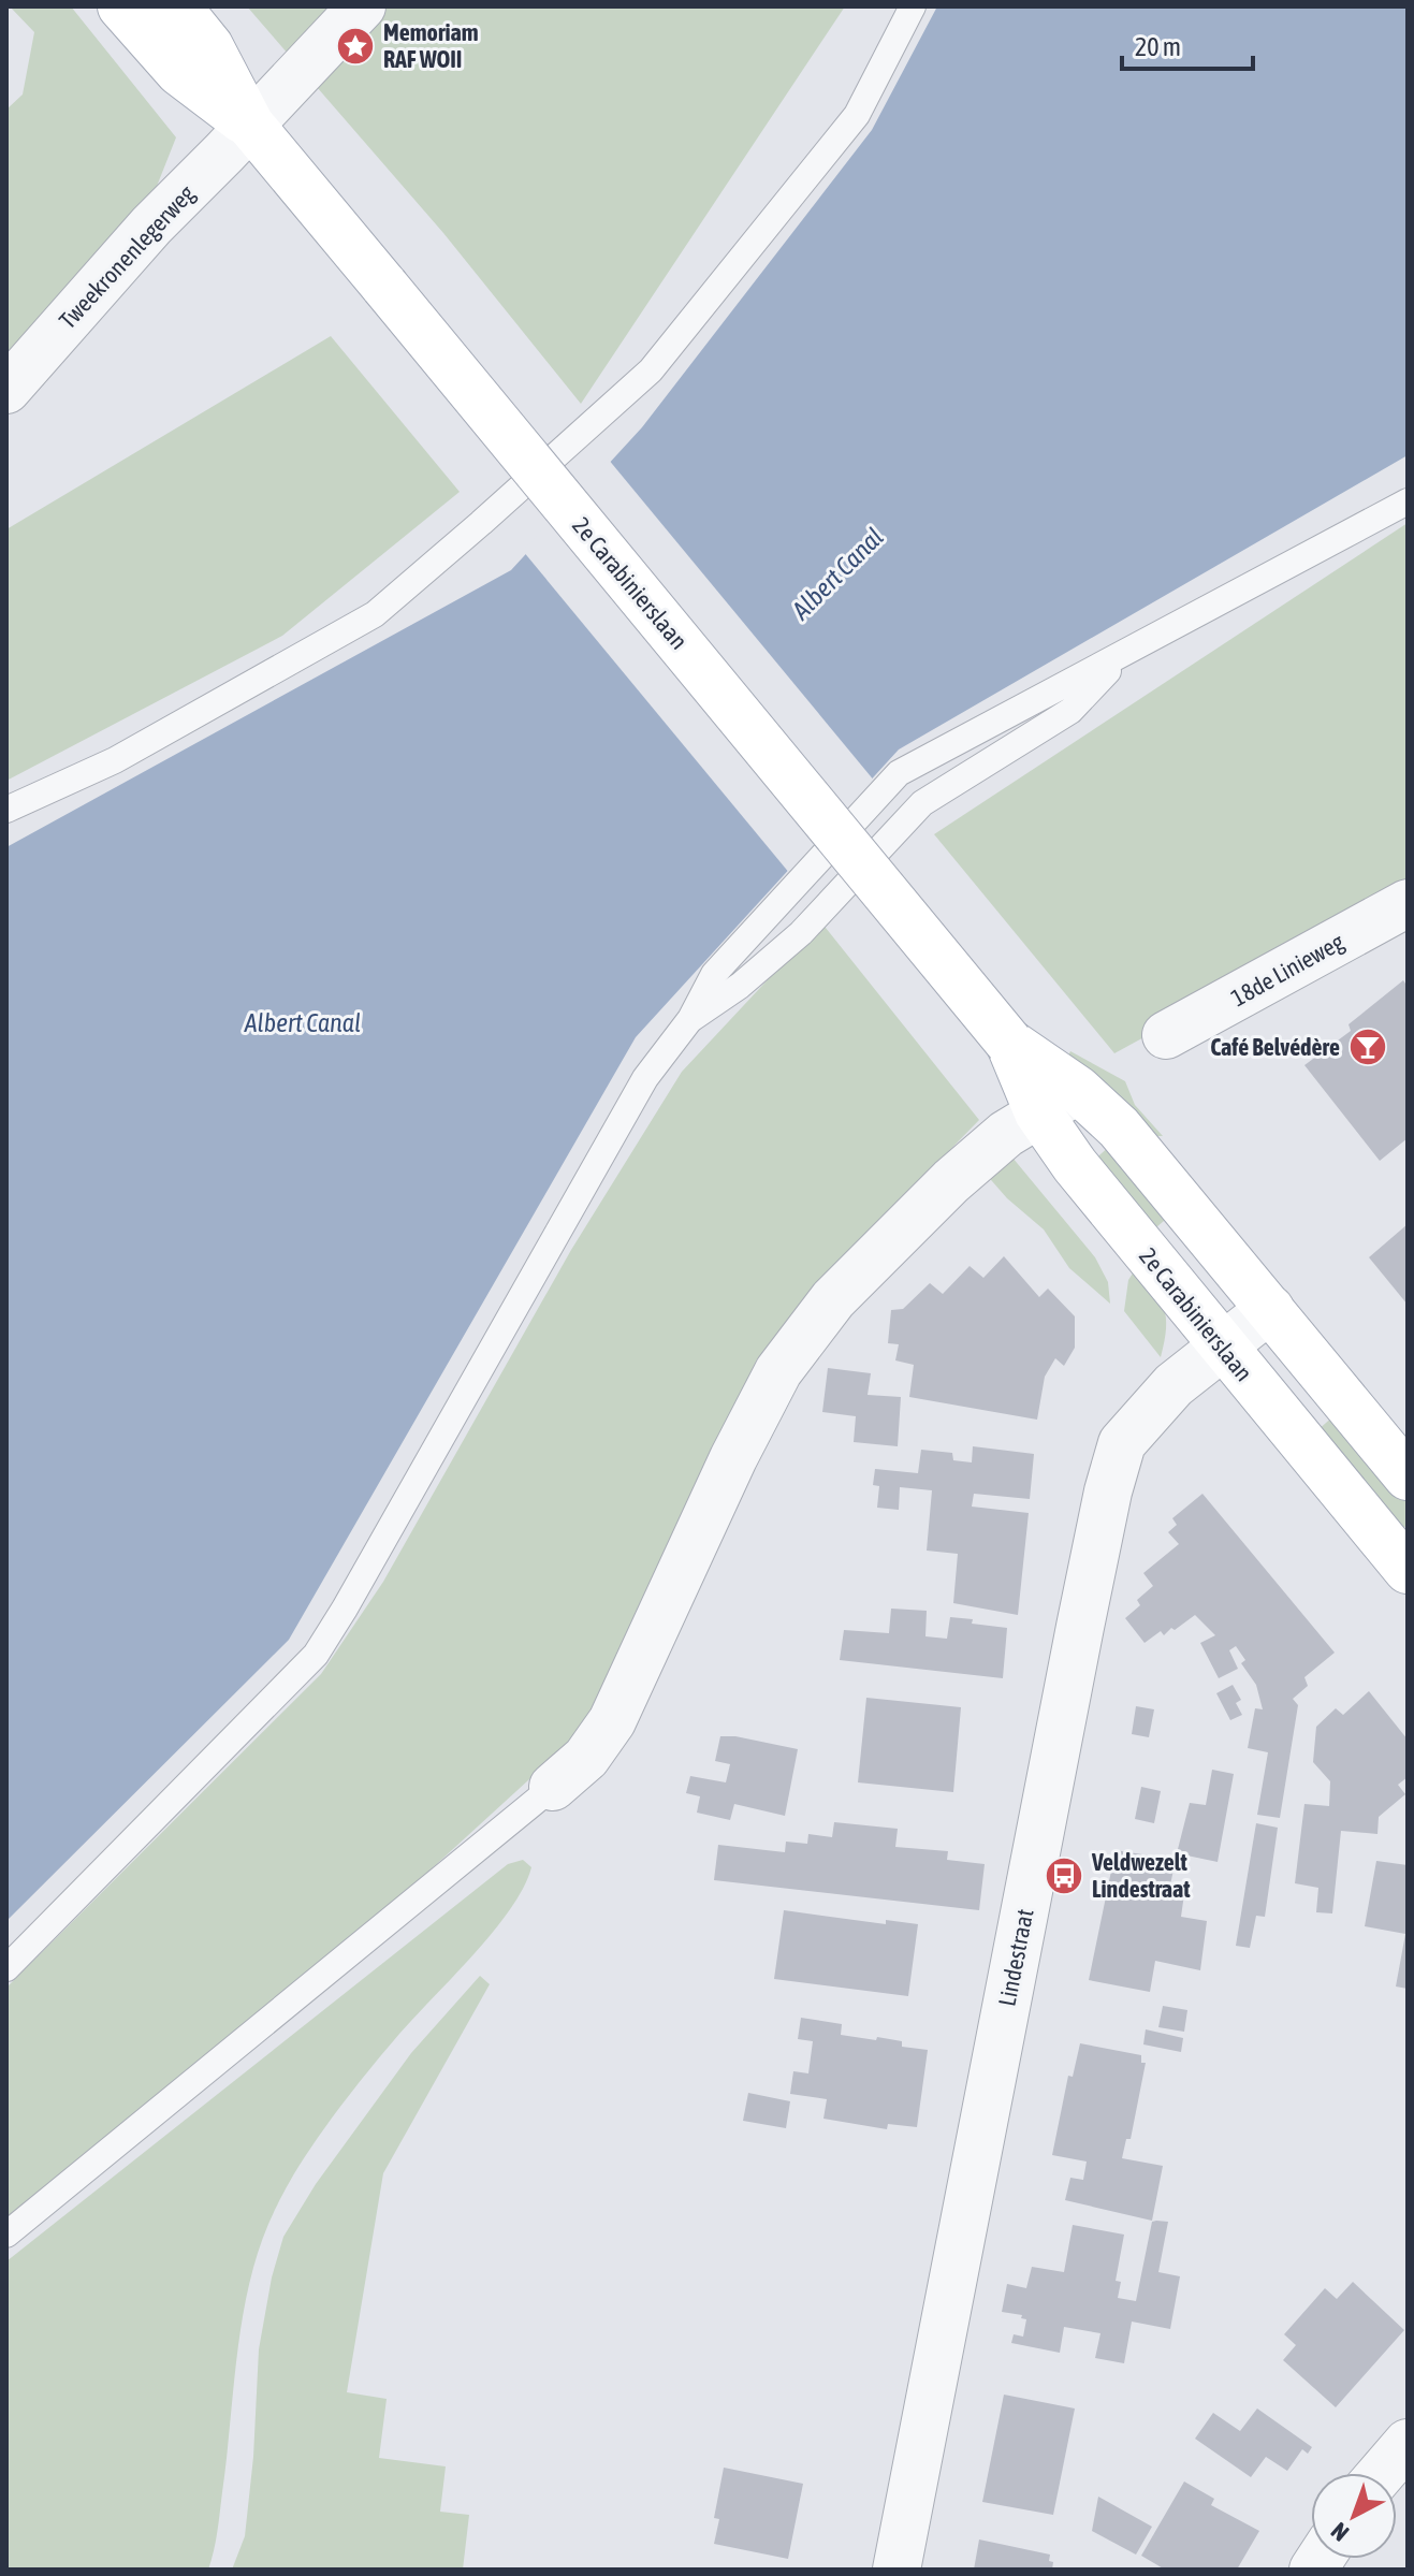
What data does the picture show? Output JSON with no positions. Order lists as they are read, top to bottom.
{
  "streets": {
    "main road": ["2e Carabinierslaan"],
    "street": ["Tweekronenlegerweg", "18de Linieweg", "Lindestraat"]
  },
  "crossings": [
    ["Tweekronenlegerweg", "2e Carabinierslaan"],
    ["2e Carabinierslaan", "Lindestraat"]
  ],
  "water": ["Albert Canal"],
  "places": {
    "place": ["Memoriam RAF WOII"],
    "bar": ["Café Belvédère"],
    "bus stop": ["Veldwezelt Lindestraat"]
  },
  "scale_bar": "20 m",
  "north": "bottom left"
}
